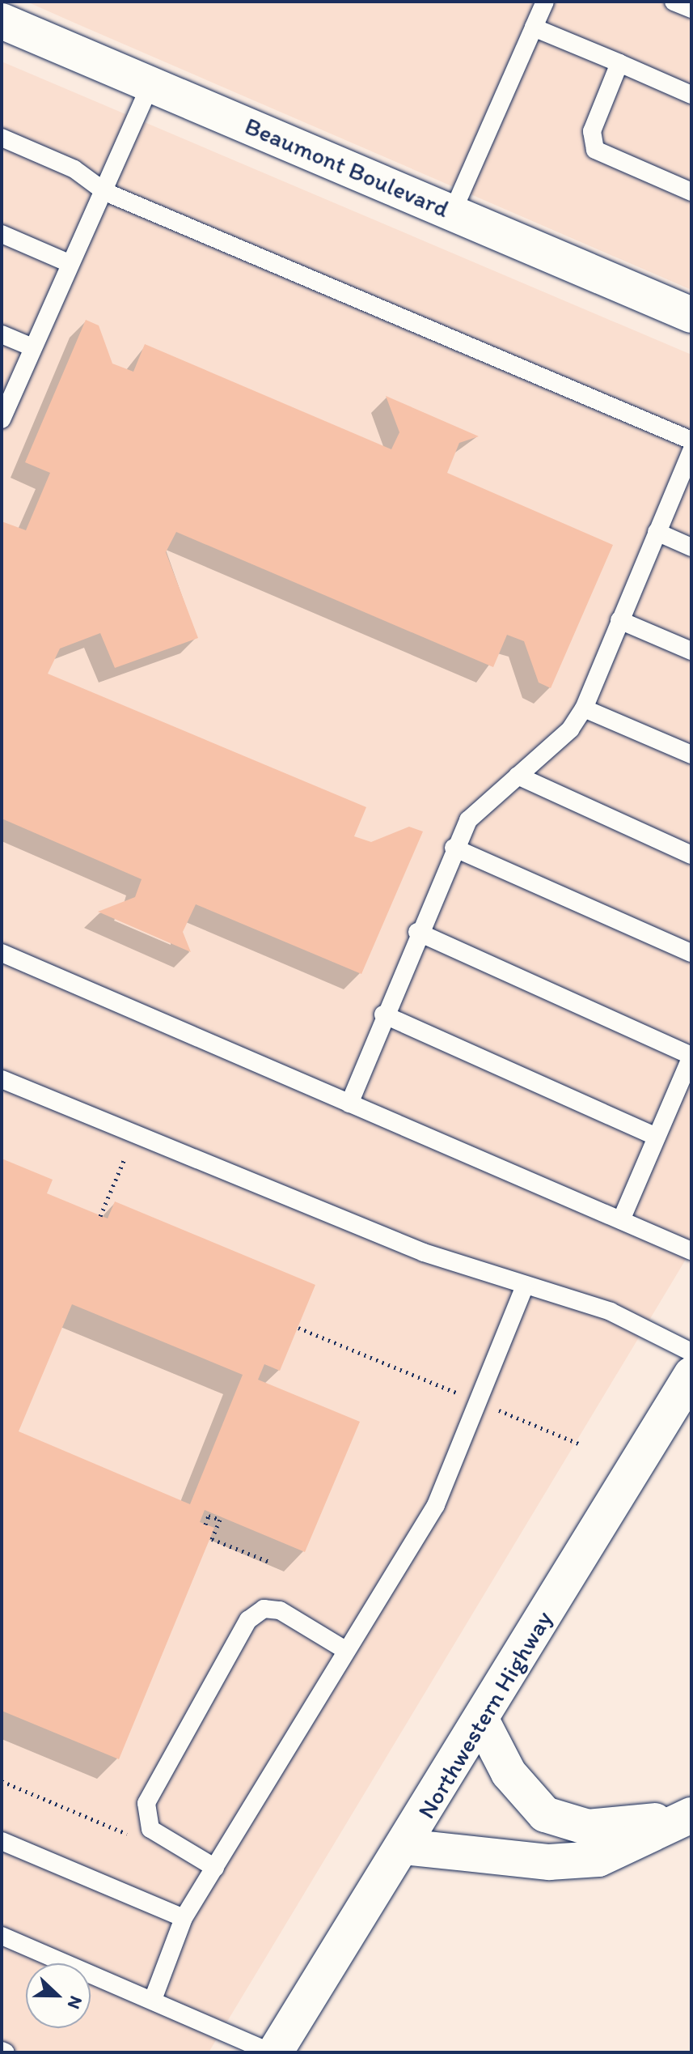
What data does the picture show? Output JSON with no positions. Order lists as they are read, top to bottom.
{
  "streets": {
    "main road": ["Beaumont Boulevard", "Northwestern Highway"]
  },
  "north": "right"
}
